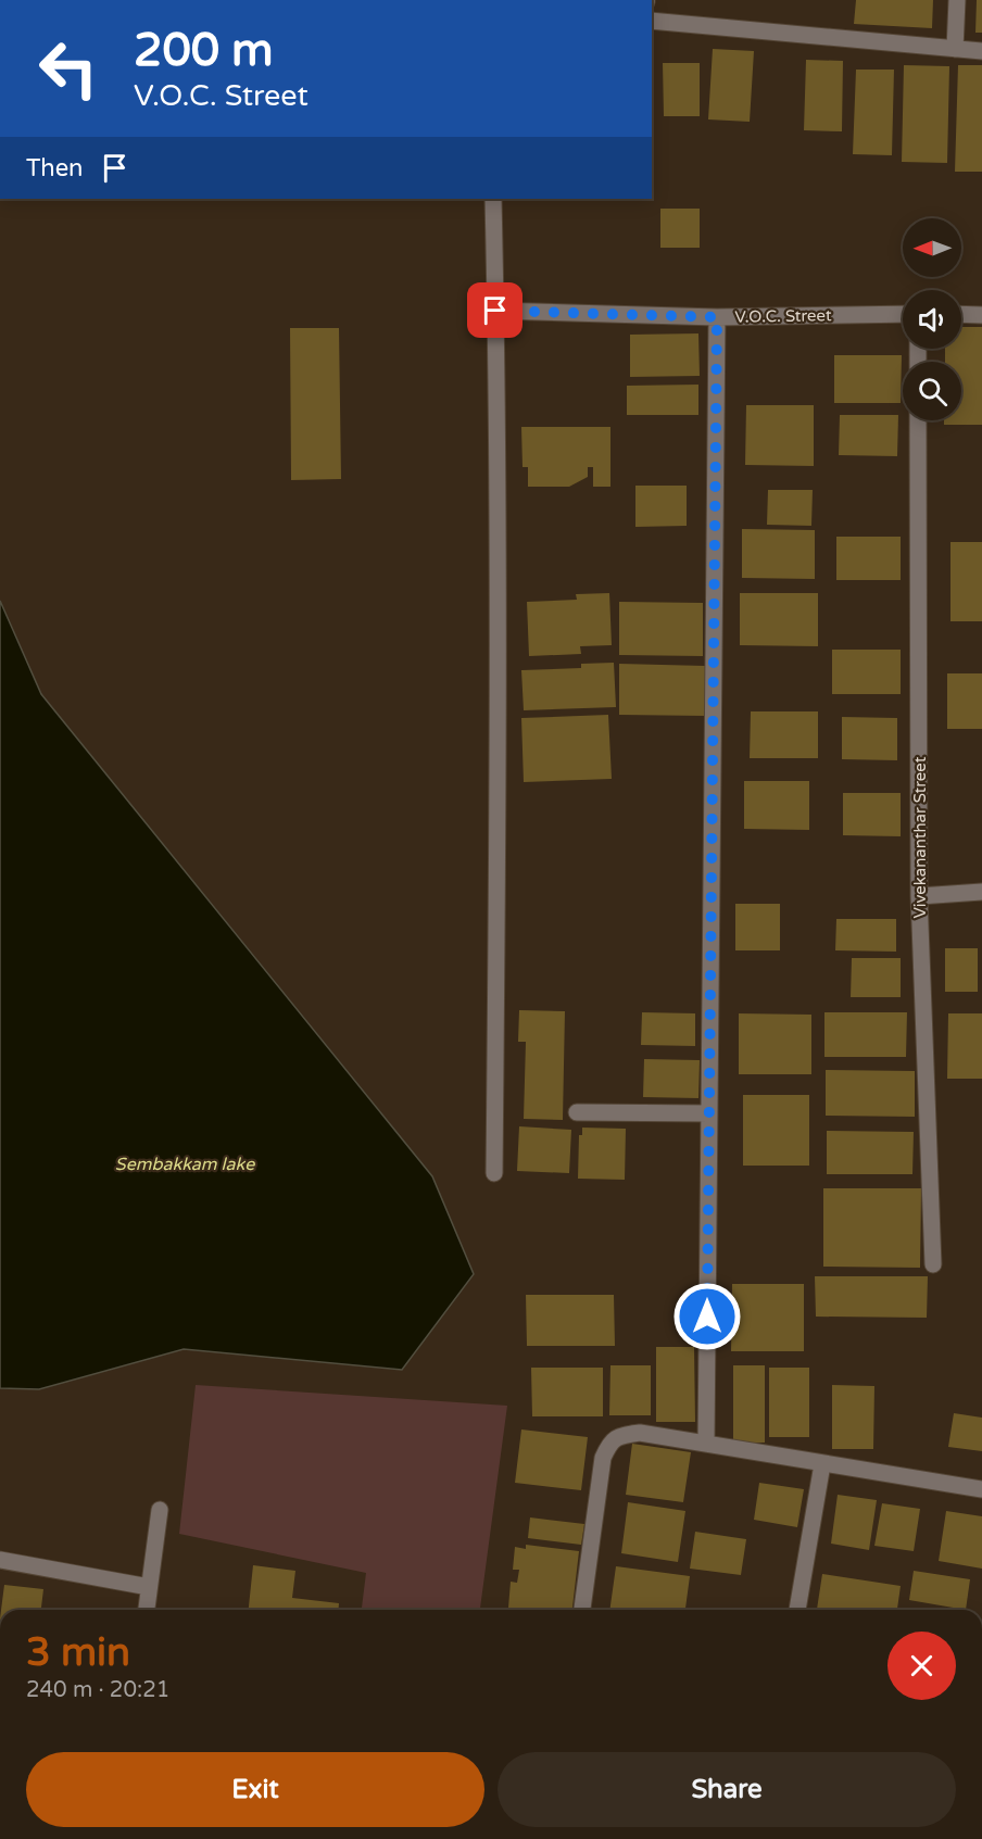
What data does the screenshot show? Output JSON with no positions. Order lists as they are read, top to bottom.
{
  "streets": {
    "street": ["V.O.C. Street", "Vivekananthar Street"]
  },
  "water": ["Sembakkam lake"],
  "north": "left",
  "page": {
    "turn": ["200 m", "V.O.C. Street"],
    "then": "Then",
    "heading": ["3 min", "240 m · 20:21"],
    "buttons": ["Exit", "Share"]
  }
}
